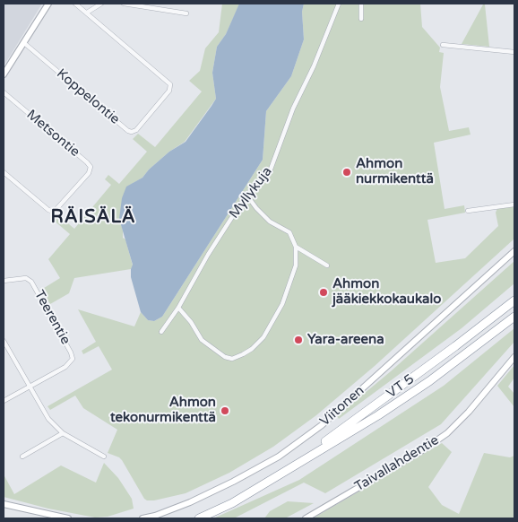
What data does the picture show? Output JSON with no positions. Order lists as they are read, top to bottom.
{
  "streets": {
    "highway": ["VT 5"],
    "main road": ["Viitonen", "Taivallahdentie"],
    "street": [
      "Koppelontie",
      "Metsontie",
      "Myllykuja",
      "Teerentie"
    ]
  },
  "districts": ["RÄISÄLÄ"],
  "places": [
    "Ahmon nurmikenttä",
    "Ahmon jääkiekkokaukalo",
    "Yara-areena",
    "Ahmon tekonurmikenttä"
  ]
}
